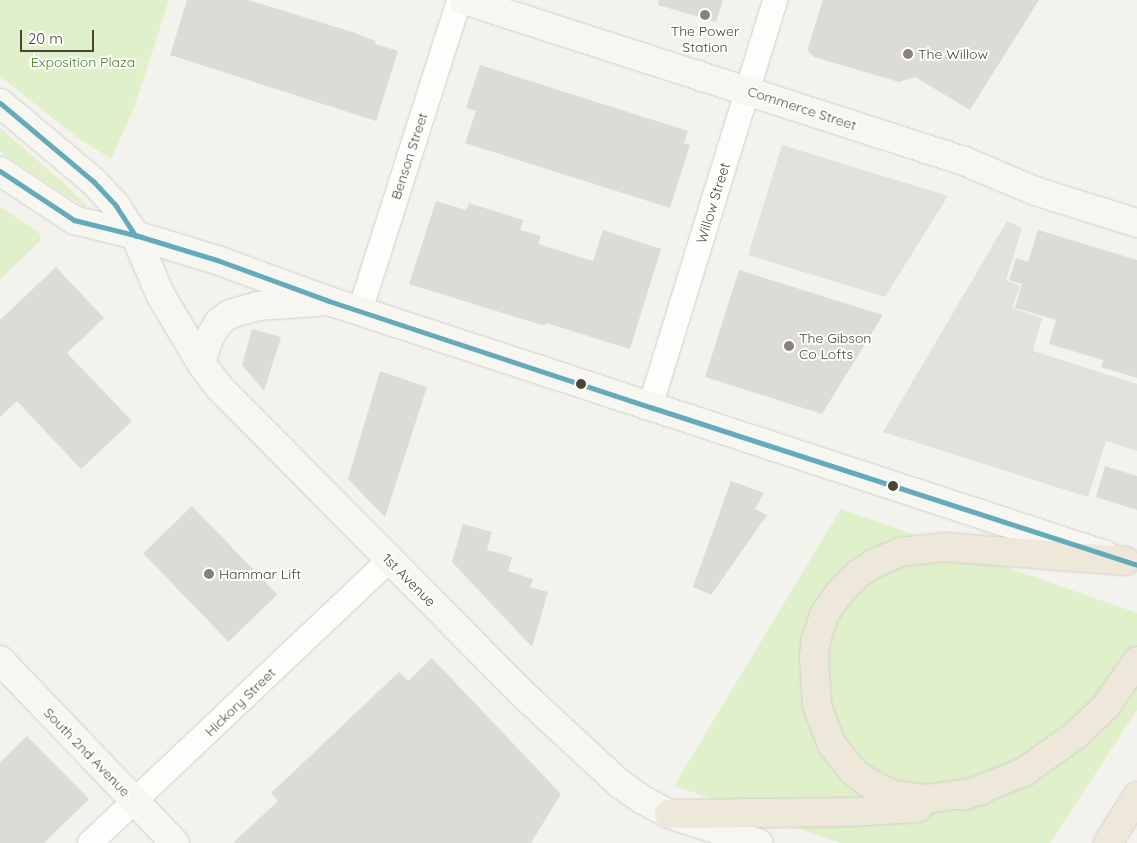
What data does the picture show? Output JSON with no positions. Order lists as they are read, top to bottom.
{
  "streets": {
    "main road": ["Commerce Street", "1st Avenue", "South 2nd Avenue"],
    "street": ["Benson Street", "Willow Street", "Hickory Street"]
  },
  "crossings": [
    ["Commerce Street", "Willow Street"],
    ["1st Avenue", "Hickory Street"],
    ["Hickory Street", "South 2nd Avenue"]
  ],
  "parks": ["Exposition Plaza"],
  "places": [
    "The Power Station",
    "The Willow",
    "The Gibson Co Lofts",
    "Hammar Lift"
  ],
  "scale_bar": "20 m"
}
